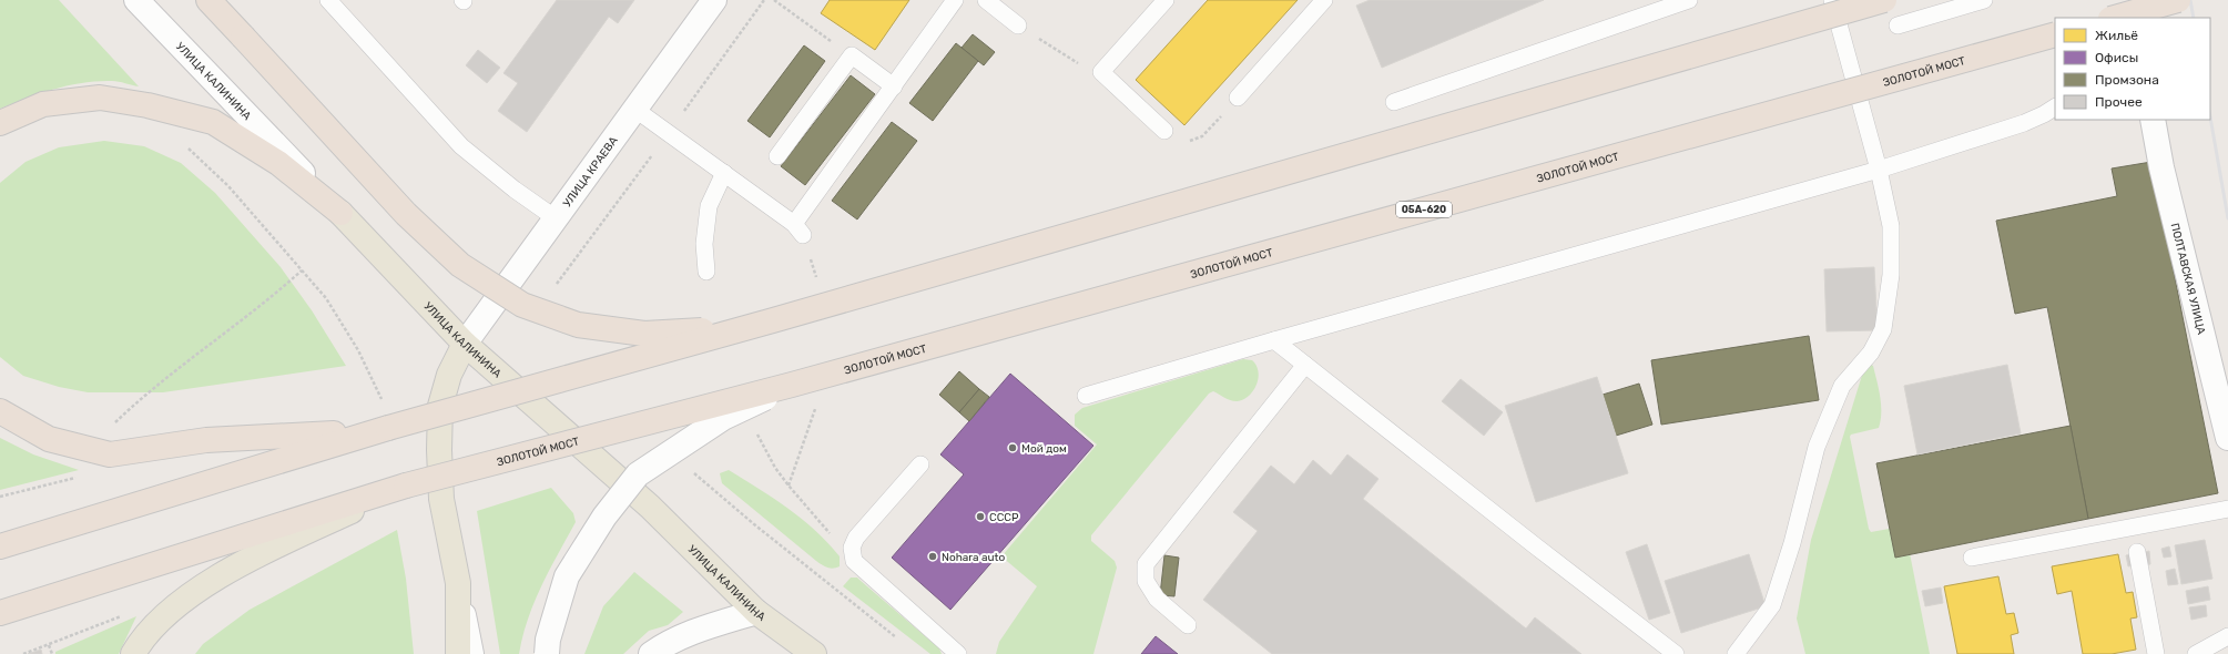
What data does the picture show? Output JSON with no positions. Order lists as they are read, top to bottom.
{
  "streets": {
    "highway": ["ЗОЛОТОЙ МОСТ", "05А-620"],
    "main road": ["УЛИЦА КАЛИНИНА", "УЛИЦА КРАЕВА", "ПОЛТАВСКАЯ УЛИЦА"]
  },
  "crossings": [
    ["УЛИЦА КАЛИНИНА", "УЛИЦА КРАЕВА"]
  ],
  "places": ["Мой дом", "СССР", "Nohara auto"],
  "legend": [
    "Жильё",
    "Офисы",
    "Промзона",
    "Прочее"
  ]
}
